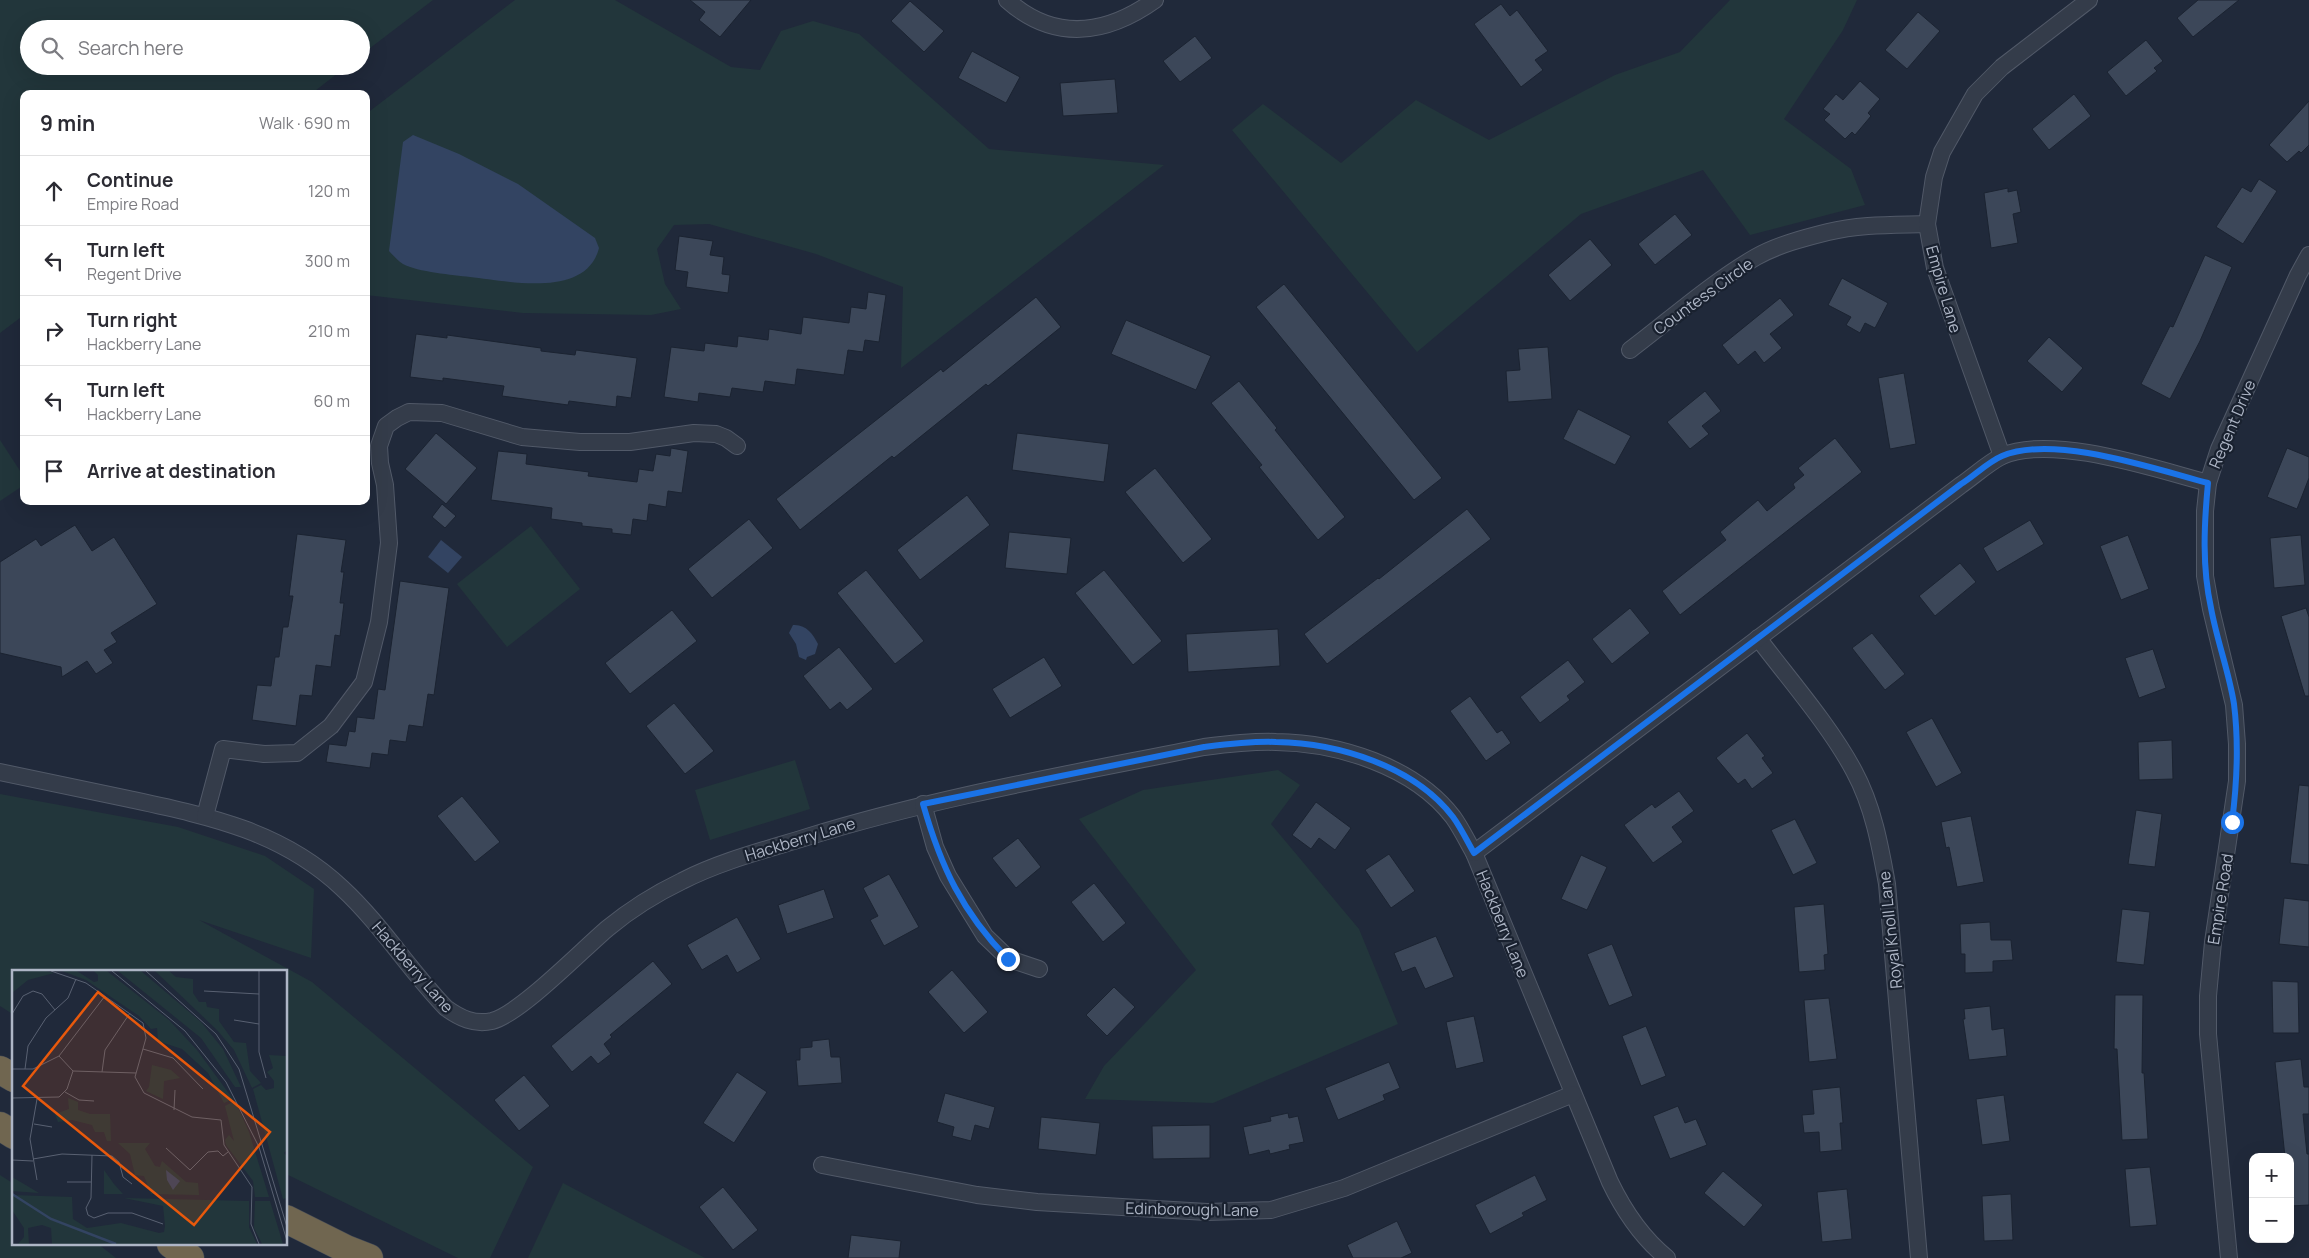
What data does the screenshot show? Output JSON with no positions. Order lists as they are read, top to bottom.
{
  "streets": {
    "street": [
      "Empire Lane",
      "Countess Circle",
      "Regent Drive",
      "Hackberry Lane",
      "Empire Road",
      "Royal Knoll Lane",
      "Edinborough Lane"
    ]
  },
  "crossings": [
    ["Empire Lane", "Countess Circle"],
    ["Empire Lane", "Regent Drive"],
    ["Regent Drive", "Hackberry Lane"],
    ["Regent Drive", "Empire Road"],
    ["Regent Drive", "Royal Knoll Lane"],
    ["Hackberry Lane", "Edinborough Lane"]
  ],
  "page": {
    "search": "Search here",
    "heading": ["9 min", "Walk · 690 m"],
    "list": [
      ["Continue", "Empire Road", "120 m"],
      ["Turn left", "Regent Drive", "300 m"],
      ["Turn right", "Hackberry Lane", "210 m"],
      ["Turn left", "Hackberry Lane", "60 m"],
      "Arrive at destination"
    ],
    "map_buttons": ["+", "−"]
  }
}
